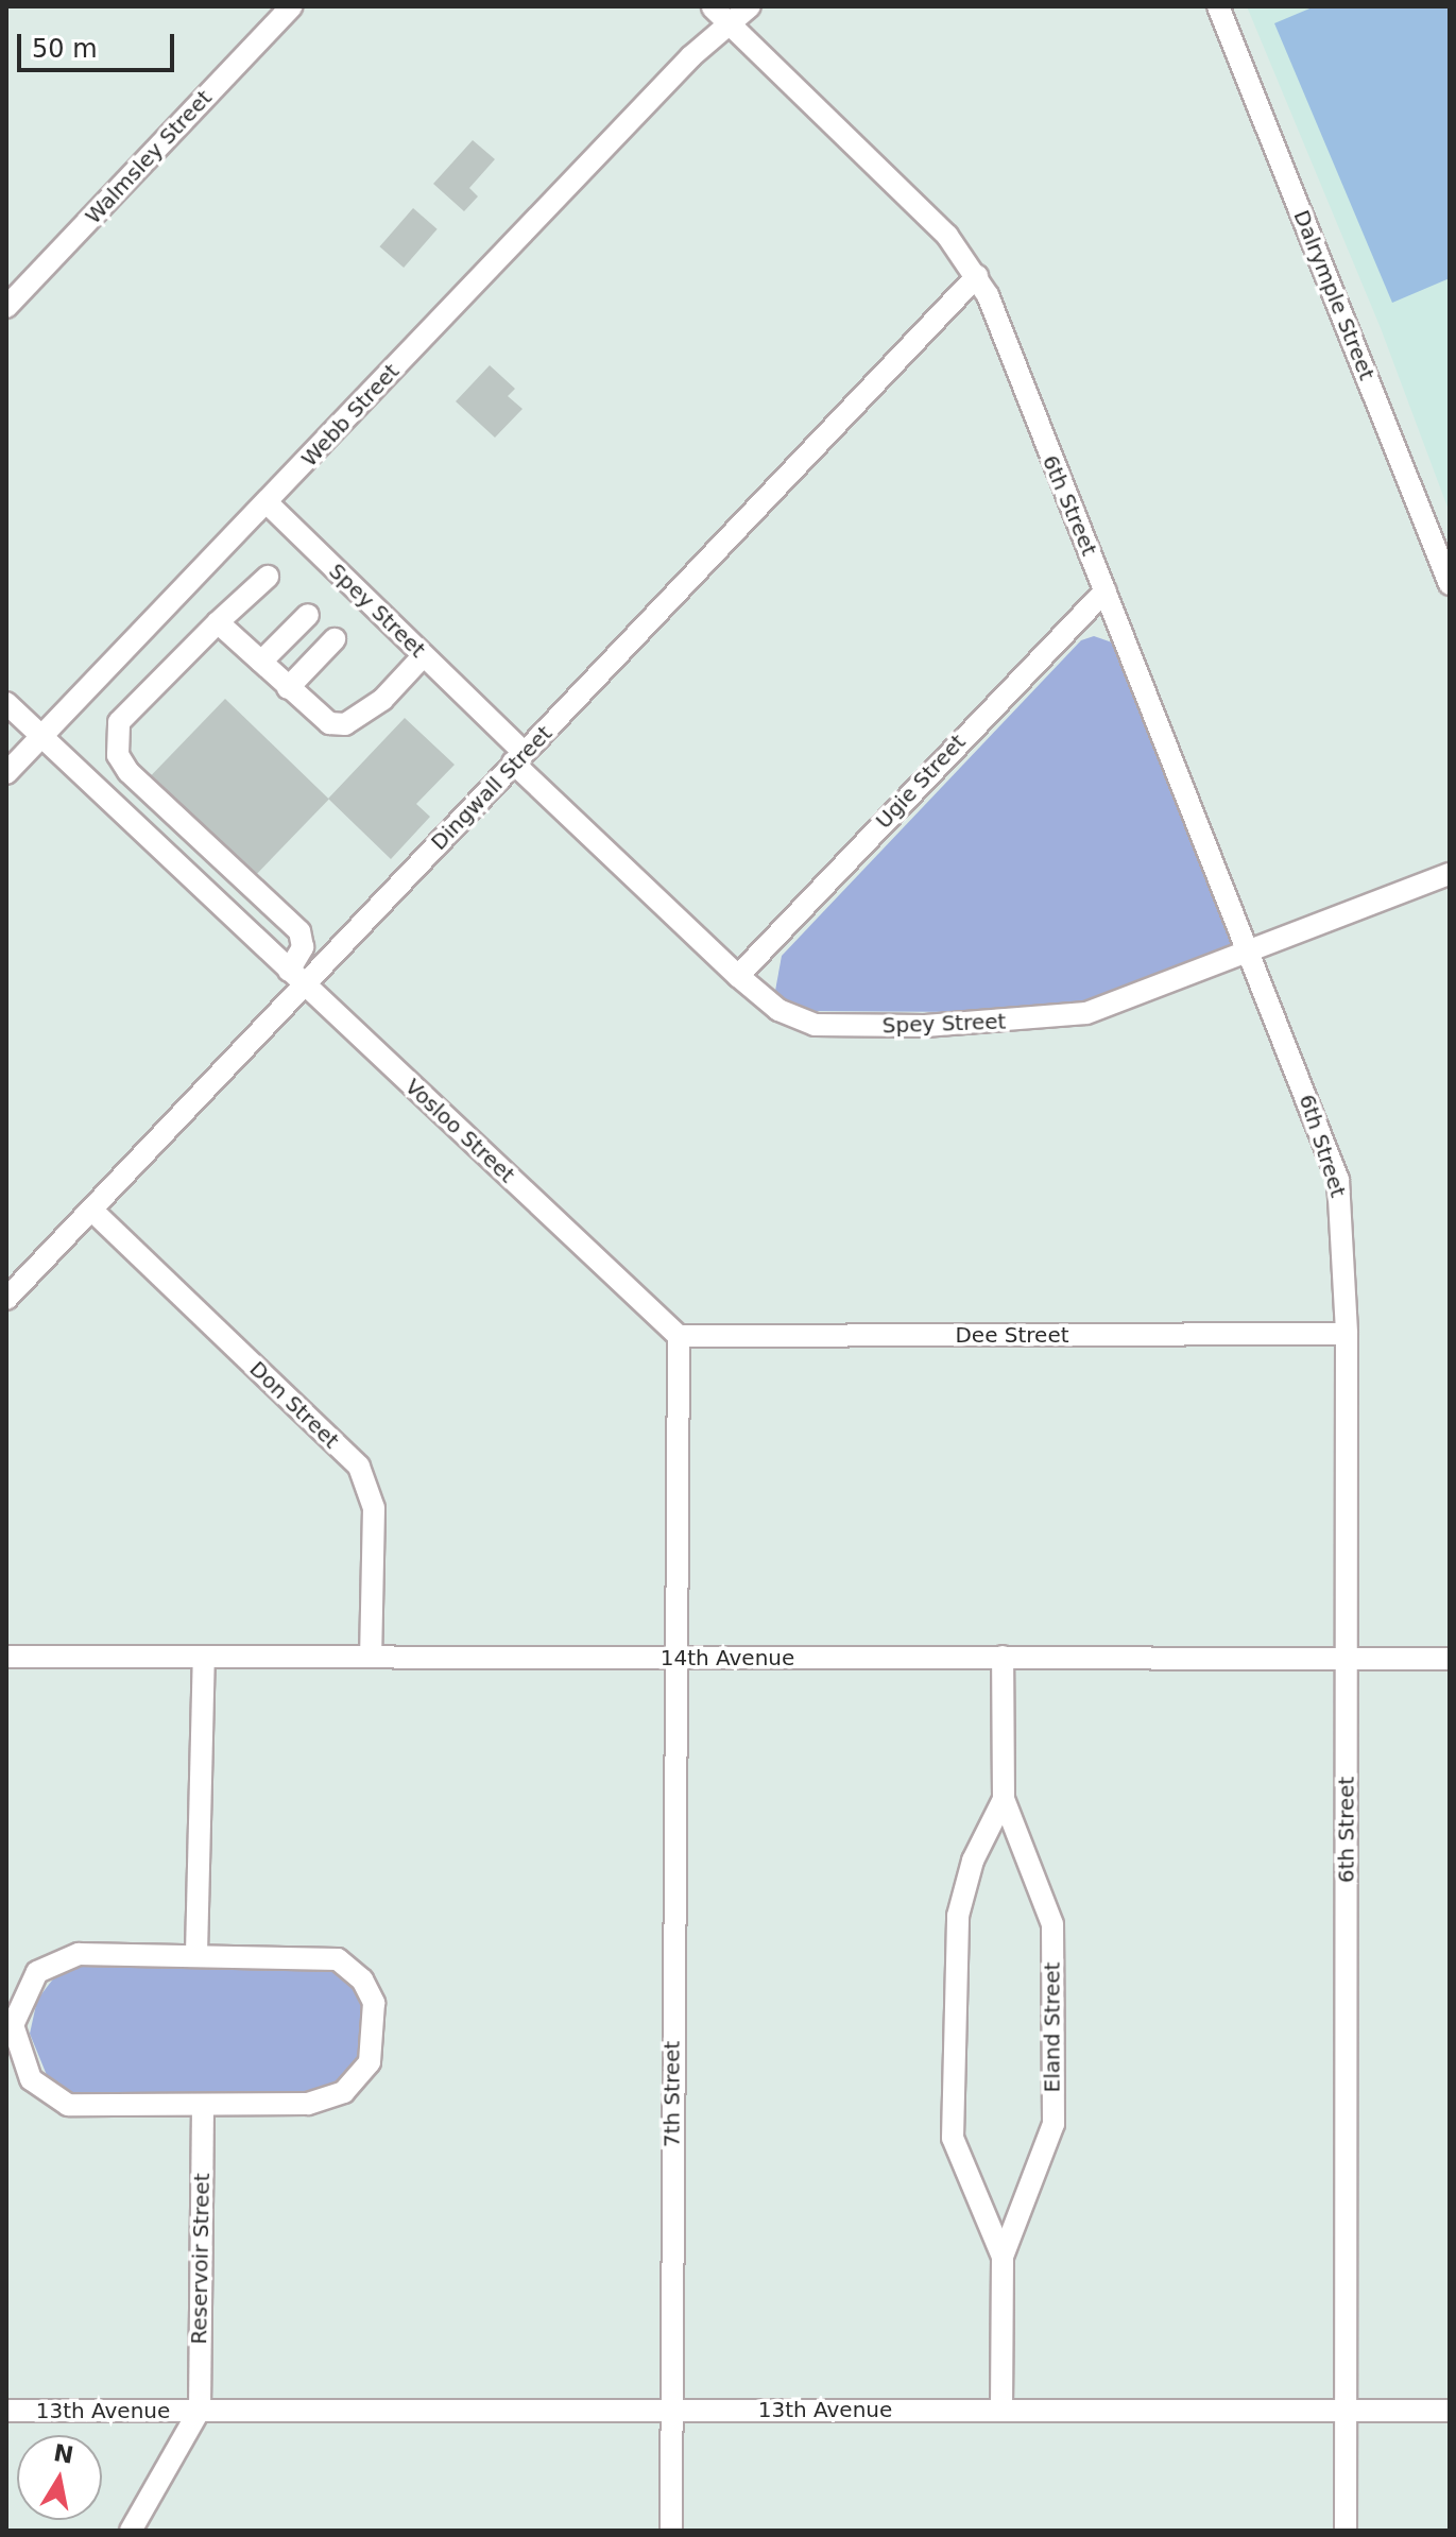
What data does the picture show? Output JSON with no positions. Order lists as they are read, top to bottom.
{
  "streets": {
    "street": [
      "Walmsley Street",
      "Dalrymple Street",
      "Webb Street",
      "6th Street",
      "Spey Street",
      "Ugie Street",
      "Dingwall Street",
      "Vosloo Street",
      "Dee Street",
      "Don Street",
      "14th Avenue",
      "Eland Street",
      "7th Street",
      "Reservoir Street",
      "13th Avenue"
    ]
  },
  "crossings": [
    ["Webb Street", "6th Street"],
    ["Webb Street", "Spey Street"],
    ["Webb Street", "Vosloo Street"],
    ["6th Street", "Spey Street"],
    ["6th Street", "Ugie Street"],
    ["6th Street", "Dingwall Street"],
    ["6th Street", "Dee Street"],
    ["6th Street", "14th Avenue"],
    ["6th Street", "13th Avenue"],
    ["Spey Street", "Ugie Street"],
    ["Spey Street", "Dingwall Street"],
    ["Dingwall Street", "Vosloo Street"],
    ["Dingwall Street", "Don Street"],
    ["Vosloo Street", "Dee Street"],
    ["Don Street", "14th Avenue"],
    ["14th Avenue", "Eland Street"],
    ["14th Avenue", "7th Street"],
    ["Eland Street", "13th Avenue"],
    ["7th Street", "13th Avenue"],
    ["Reservoir Street", "13th Avenue"]
  ],
  "scale_bar": "50 m",
  "north": "top"
}
